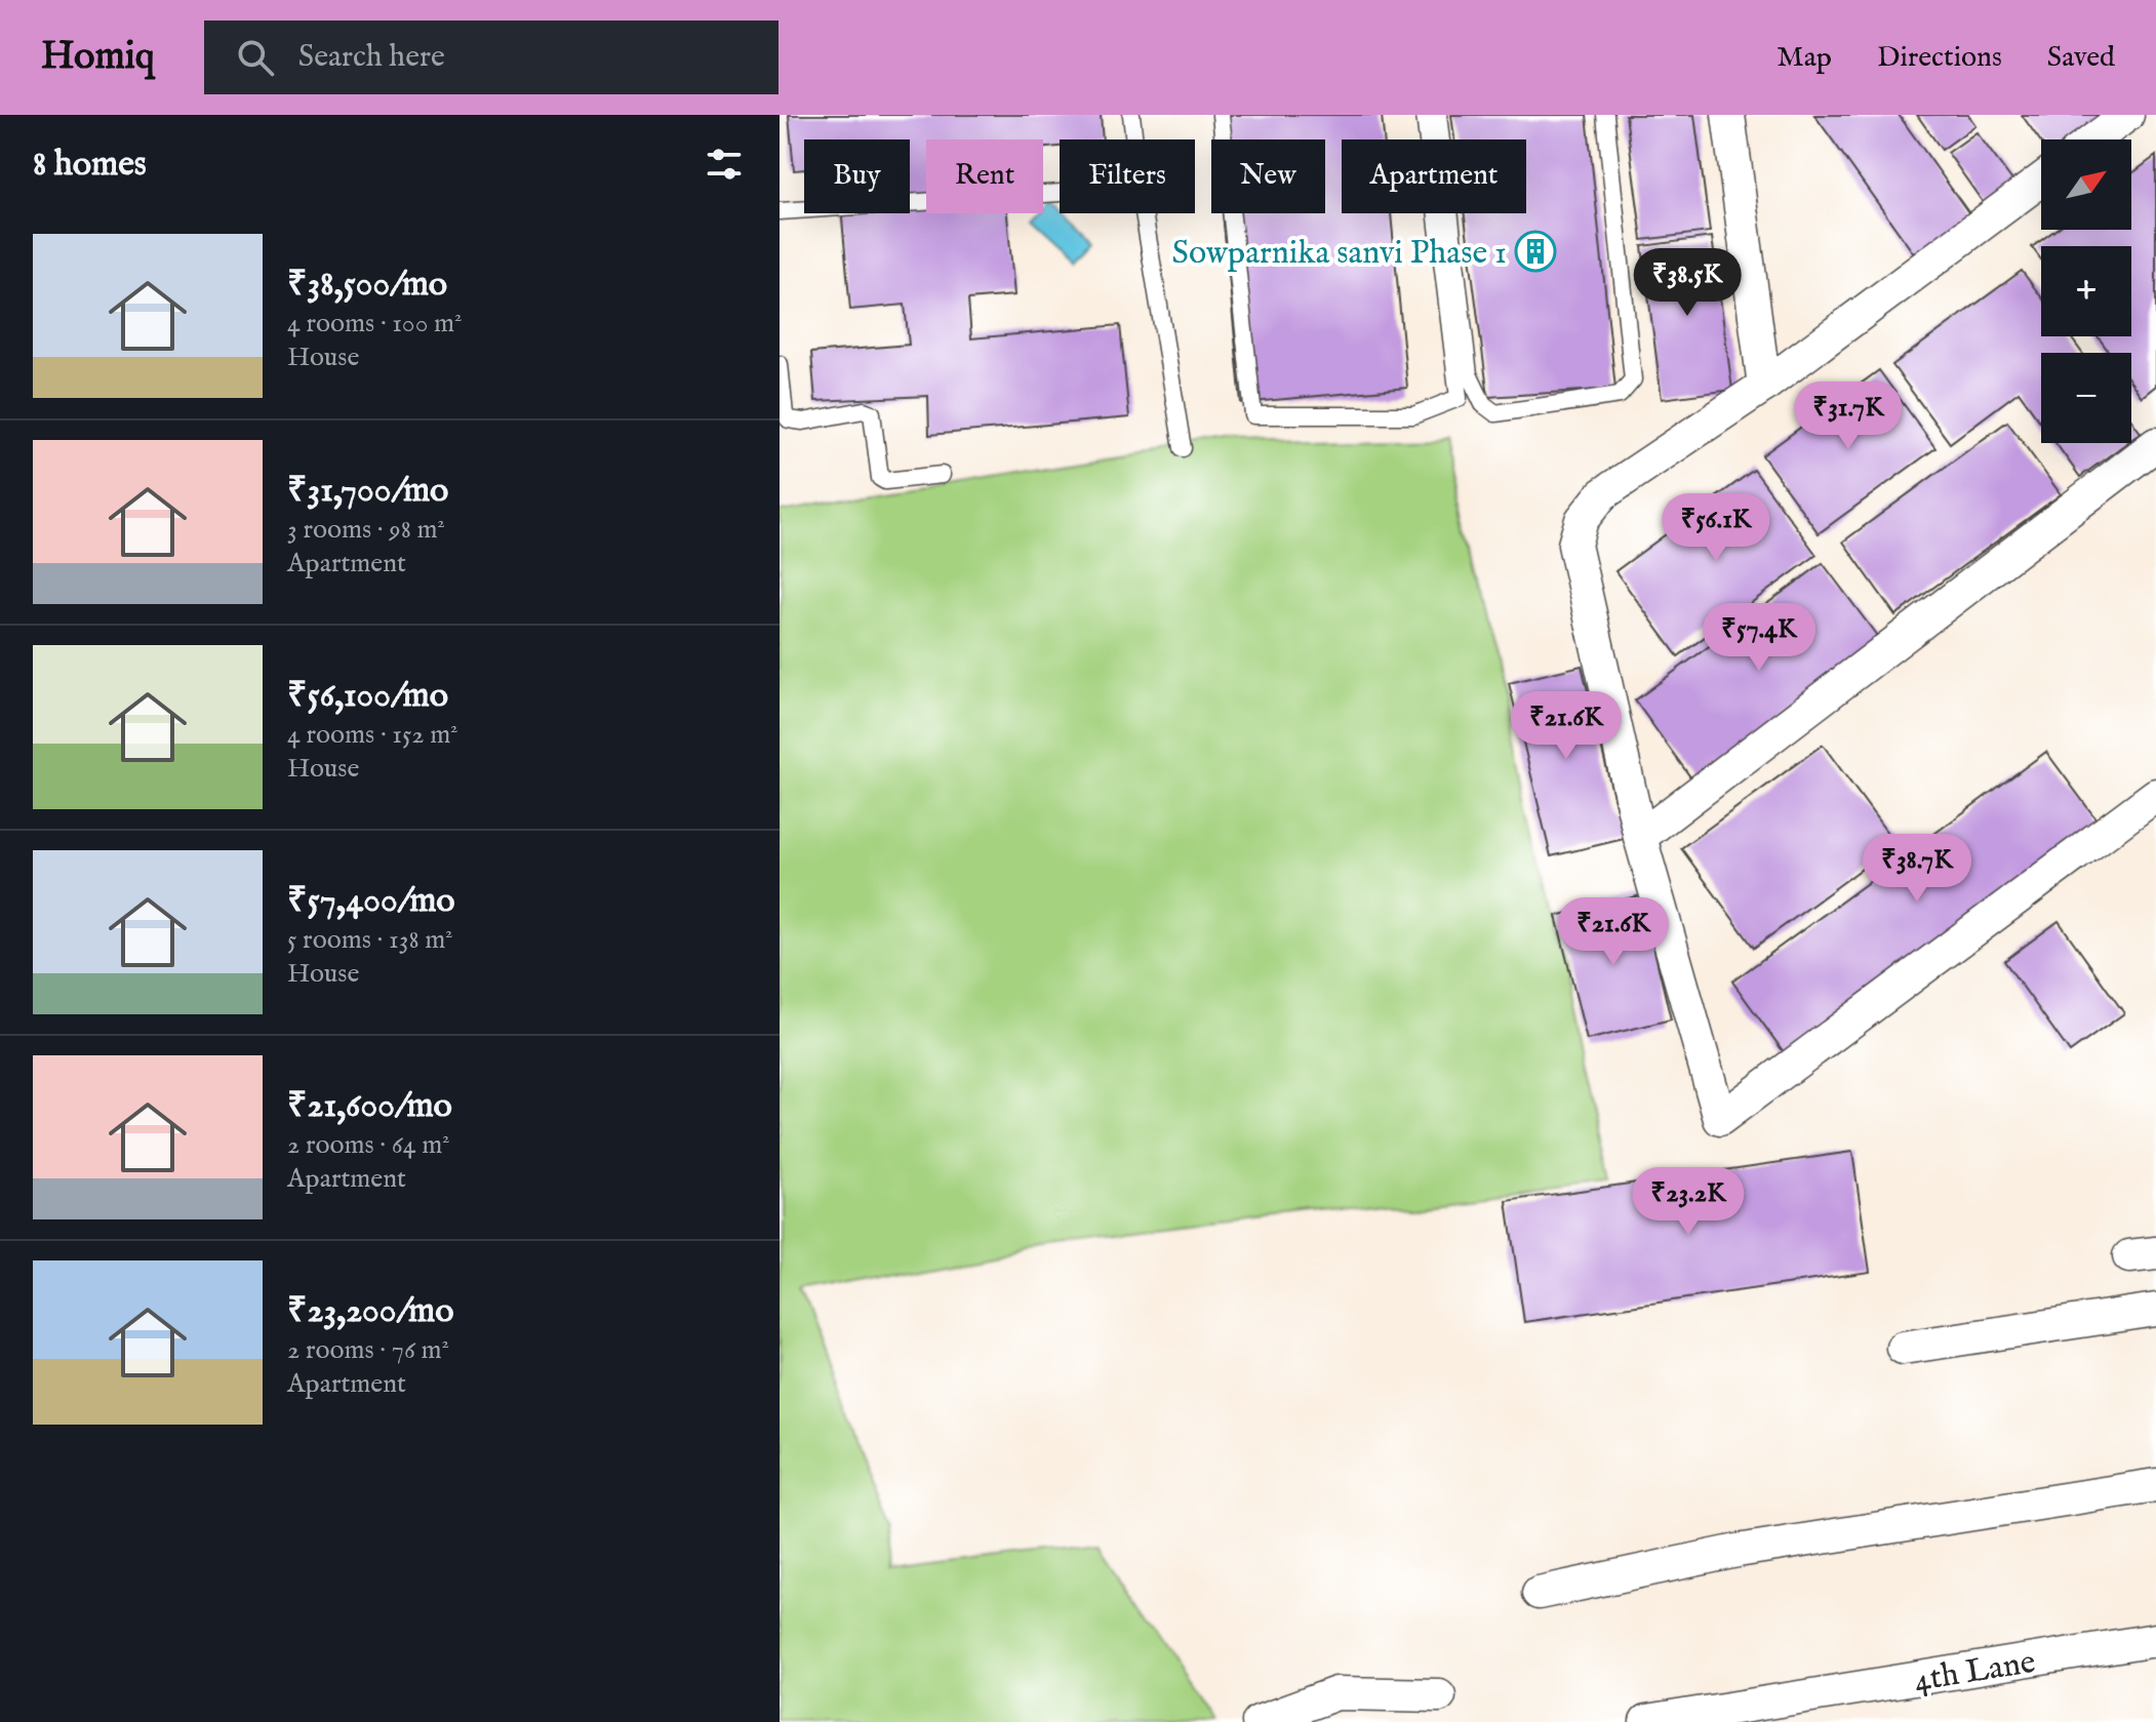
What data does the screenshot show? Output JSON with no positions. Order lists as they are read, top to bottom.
{
  "streets": {
    "street": ["4th Lane"]
  },
  "places": {
    "building": ["Sowparnika sanvi Phase 1"]
  },
  "north": "top right",
  "page": {
    "header": "Homiq",
    "search": "Search here",
    "nav": ["Map", "Directions", "Saved"],
    "heading": "8 homes",
    "map_buttons": ["+", "−"],
    "chip": [
      "Buy",
      "Rent",
      "Filters",
      "New",
      "Apartment"
    ],
    "list": [
      {
        "name": "₹38,500/mo",
        "note": "4 rooms · 100 m² · House"
      },
      {
        "name": "₹31,700/mo",
        "note": "3 rooms · 98 m² · Apartment"
      },
      {
        "name": "₹56,100/mo",
        "note": "4 rooms · 152 m² · House"
      },
      {
        "name": "₹57,400/mo",
        "note": "5 rooms · 138 m² · House"
      },
      {
        "name": "₹21,600/mo",
        "note": "2 rooms · 64 m² · Apartment"
      },
      {
        "name": "₹23,200/mo",
        "note": "2 rooms · 76 m² · Apartment"
      }
    ],
    "price": [
      "₹38.5K",
      "₹31.7K",
      "₹56.1K",
      "₹57.4K",
      "₹21.6K",
      "₹38.7K",
      "₹21.6K",
      "₹23.2K"
    ]
  }
}
